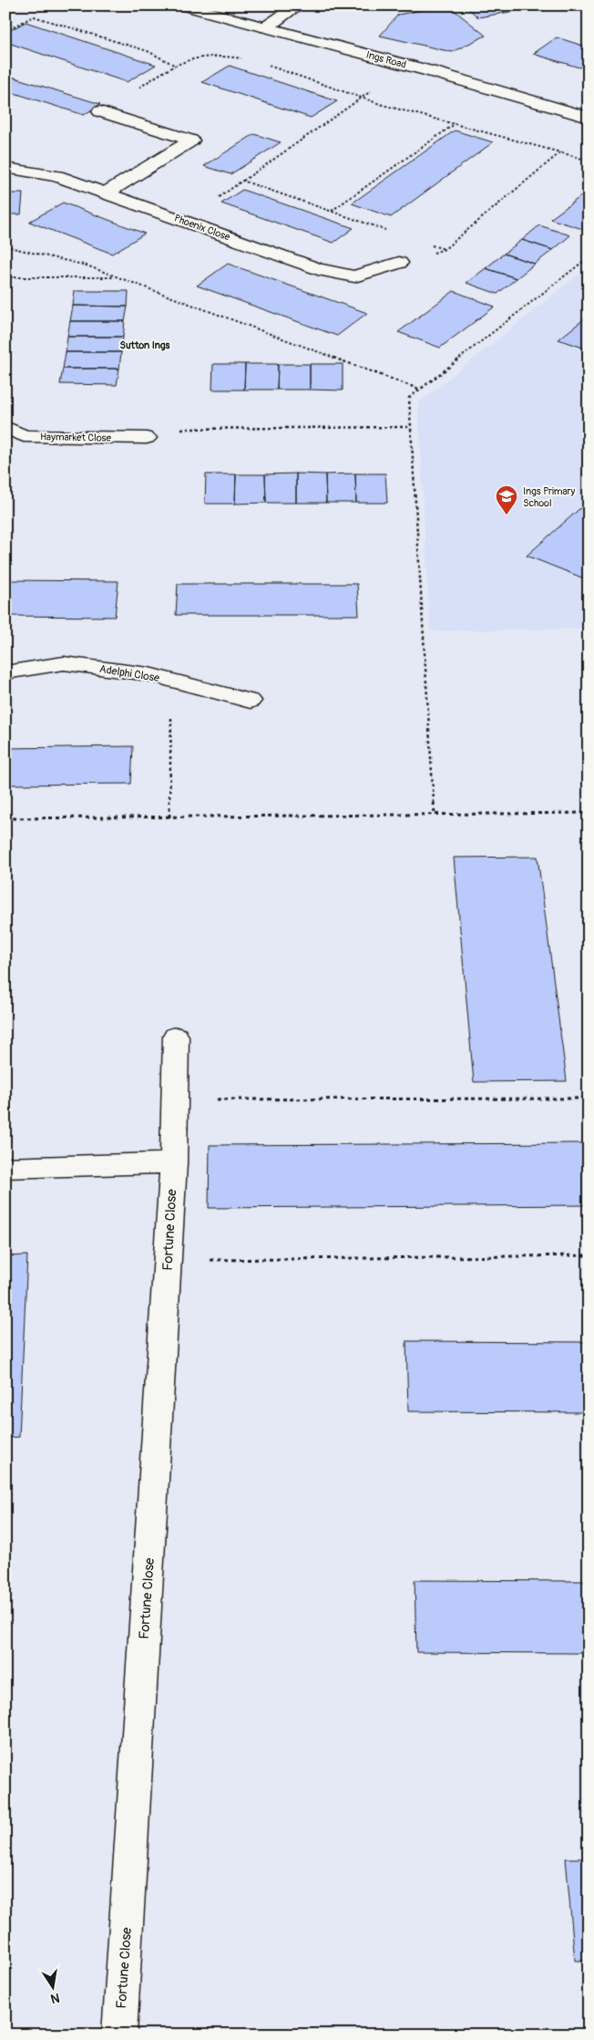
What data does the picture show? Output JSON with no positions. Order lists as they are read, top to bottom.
{
  "streets": {
    "street": [
      "Ings Road",
      "Phoenix Close",
      "Haymarket Close",
      "Adelphi Close",
      "Fortune Close"
    ]
  },
  "districts": ["Sutton Ings"],
  "places": {
    "school or university": ["Ings Primary School"]
  },
  "north": "bottom"
}
